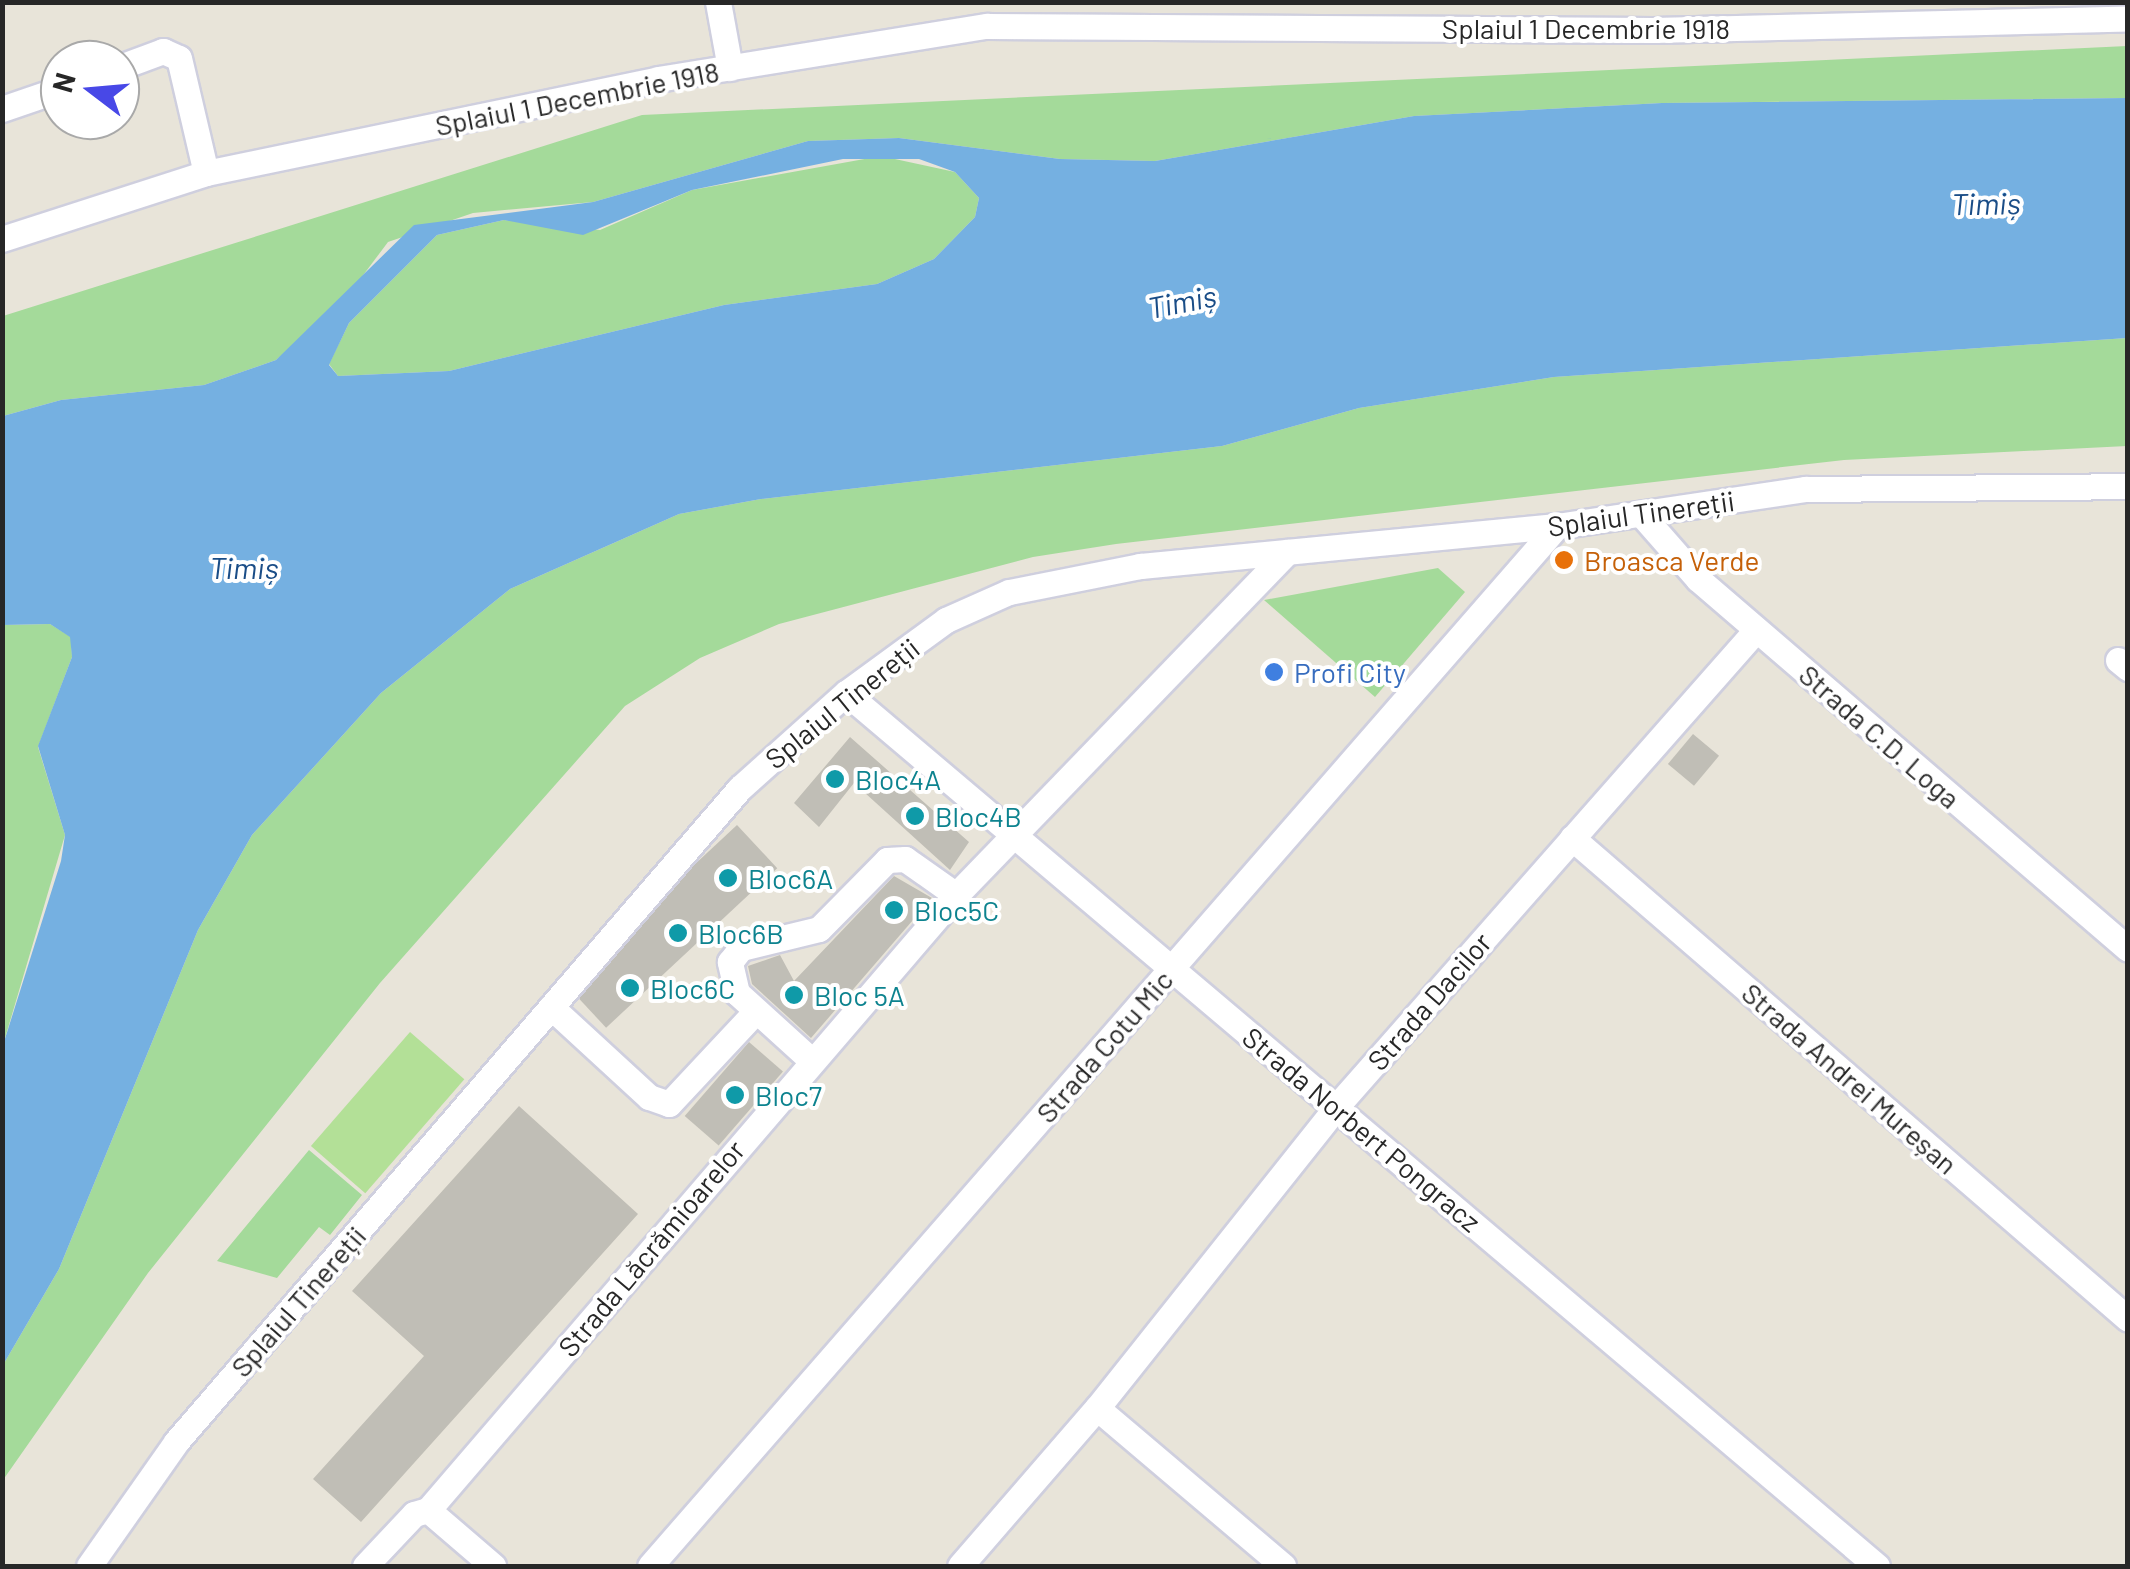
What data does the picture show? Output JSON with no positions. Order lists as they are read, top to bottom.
{
  "streets": {
    "street": [
      "Splaiul 1 Decembrie 1918",
      "Splaiul Tinereții",
      "Strada C.D. Loga",
      "Strada Dacilor",
      "Strada Cotu Mic",
      "Strada Andrei Mureșan",
      "Strada Norbert Pongracz",
      "Strada Lăcrămioarelor"
    ]
  },
  "crossings": [
    ["Splaiul Tinereții", "Strada C.D. Loga"],
    ["Splaiul Tinereții", "Strada Cotu Mic"],
    ["Splaiul Tinereții", "Strada Norbert Pongracz"],
    ["Splaiul Tinereții", "Strada Lăcrămioarelor"],
    ["Strada C.D. Loga", "Strada Dacilor"],
    ["Strada Dacilor", "Strada Andrei Mureșan"],
    ["Strada Dacilor", "Strada Norbert Pongracz"],
    ["Strada Cotu Mic", "Strada Norbert Pongracz"],
    ["Strada Norbert Pongracz", "Strada Lăcrămioarelor"]
  ],
  "water": ["Timiș"],
  "places": [
    "Broasca Verde",
    "Profi City",
    "Bloc4A",
    "Bloc4B",
    "Bloc6A",
    "Bloc5C",
    "Bloc6B",
    "Bloc6C",
    "Bloc 5A",
    "Bloc7"
  ],
  "north": "left"
}
